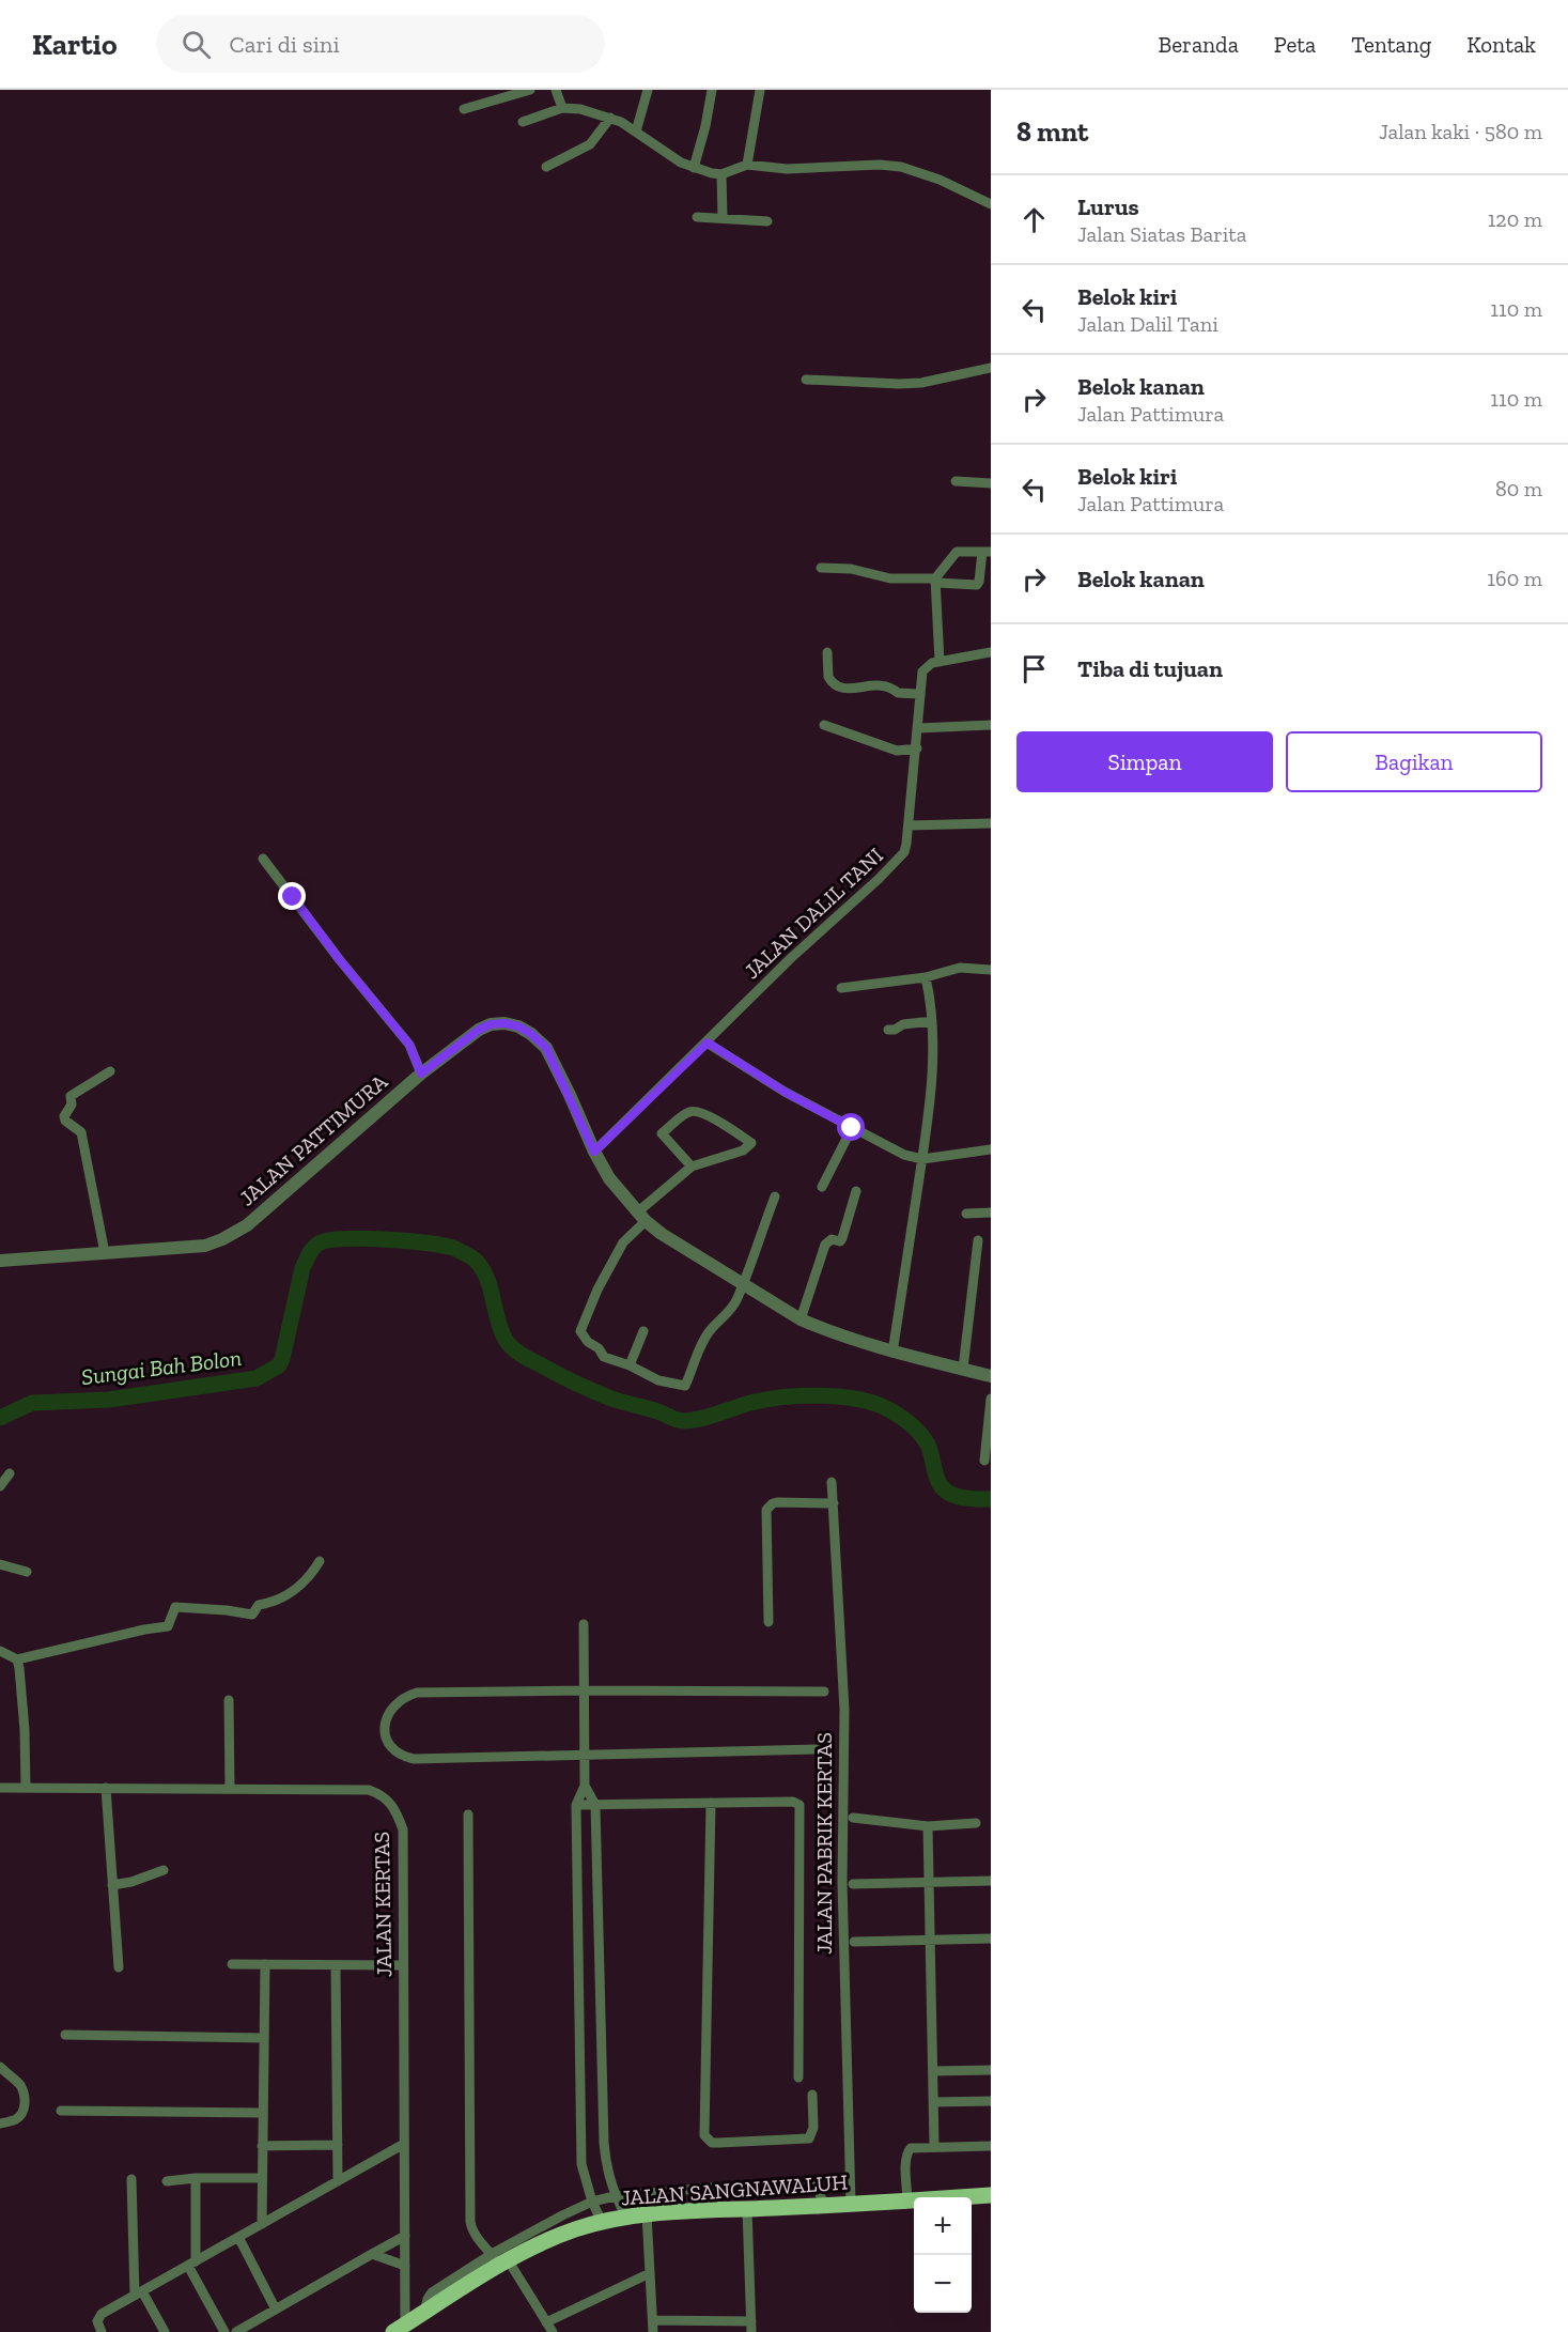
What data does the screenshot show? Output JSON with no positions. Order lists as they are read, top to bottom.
{
  "streets": {
    "main road": ["JALAN SANGNAWALUH"],
    "street": [
      "JALAN DALIL TANI",
      "JALAN PATTIMURA",
      "JALAN PABRIK KERTAS",
      "JALAN KERTAS"
    ]
  },
  "crossings": [
    ["JALAN DALIL TANI", "JALAN PATTIMURA"],
    ["JALAN PABRIK KERTAS", "JALAN SANGNAWALUH"],
    ["JALAN KERTAS", "JALAN SANGNAWALUH"]
  ],
  "water": ["Sungai Bah Bolon"],
  "page": {
    "header": "Kartio",
    "search": "Cari di sini",
    "nav": [
      "Beranda",
      "Peta",
      "Tentang",
      "Kontak"
    ],
    "heading": ["8 mnt", "Jalan kaki · 580 m"],
    "list": [
      ["Lurus", "Jalan Siatas Barita", "120 m"],
      ["Belok kiri", "Jalan Dalil Tani", "110 m"],
      ["Belok kanan", "Jalan Pattimura", "110 m"],
      ["Belok kiri", "Jalan Pattimura", "80 m"],
      ["Belok kanan", "160 m"],
      "Tiba di tujuan"
    ],
    "buttons": ["Simpan", "Bagikan"],
    "map_buttons": ["+", "−"]
  }
}
